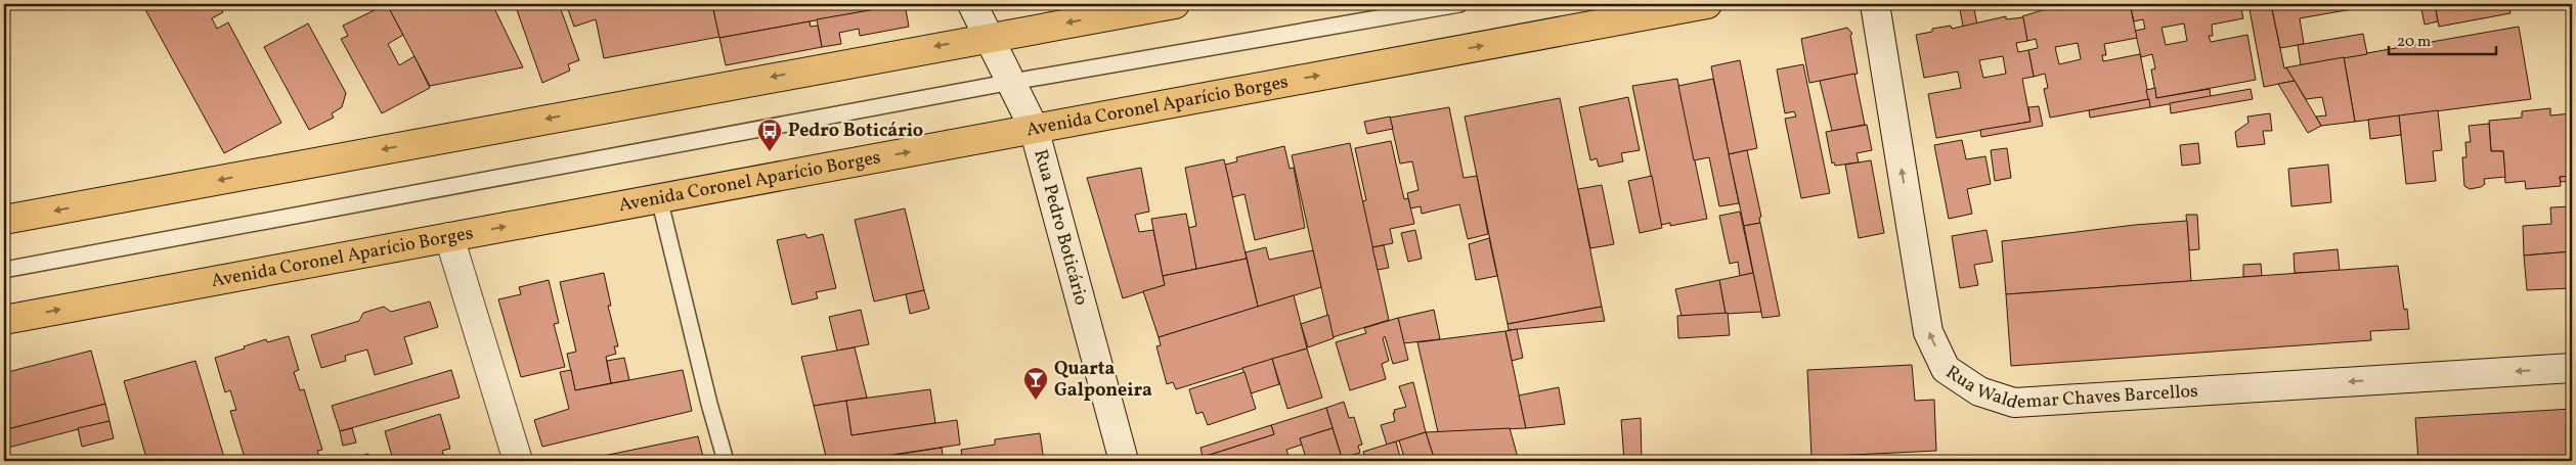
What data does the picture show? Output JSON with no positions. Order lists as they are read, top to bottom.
{
  "streets": {
    "main road": ["Avenida Coronel Aparício Borges"],
    "street": ["Rua Pedro Boticário", "Rua Waldemar Chaves Barcellos"]
  },
  "crossings": [
    ["Avenida Coronel Aparício Borges", "Rua Pedro Boticário"]
  ],
  "places": {
    "bus stop": ["Pedro Boticário"],
    "bar": ["Quarta Galponeira"]
  },
  "scale_bar": "20 m"
}
